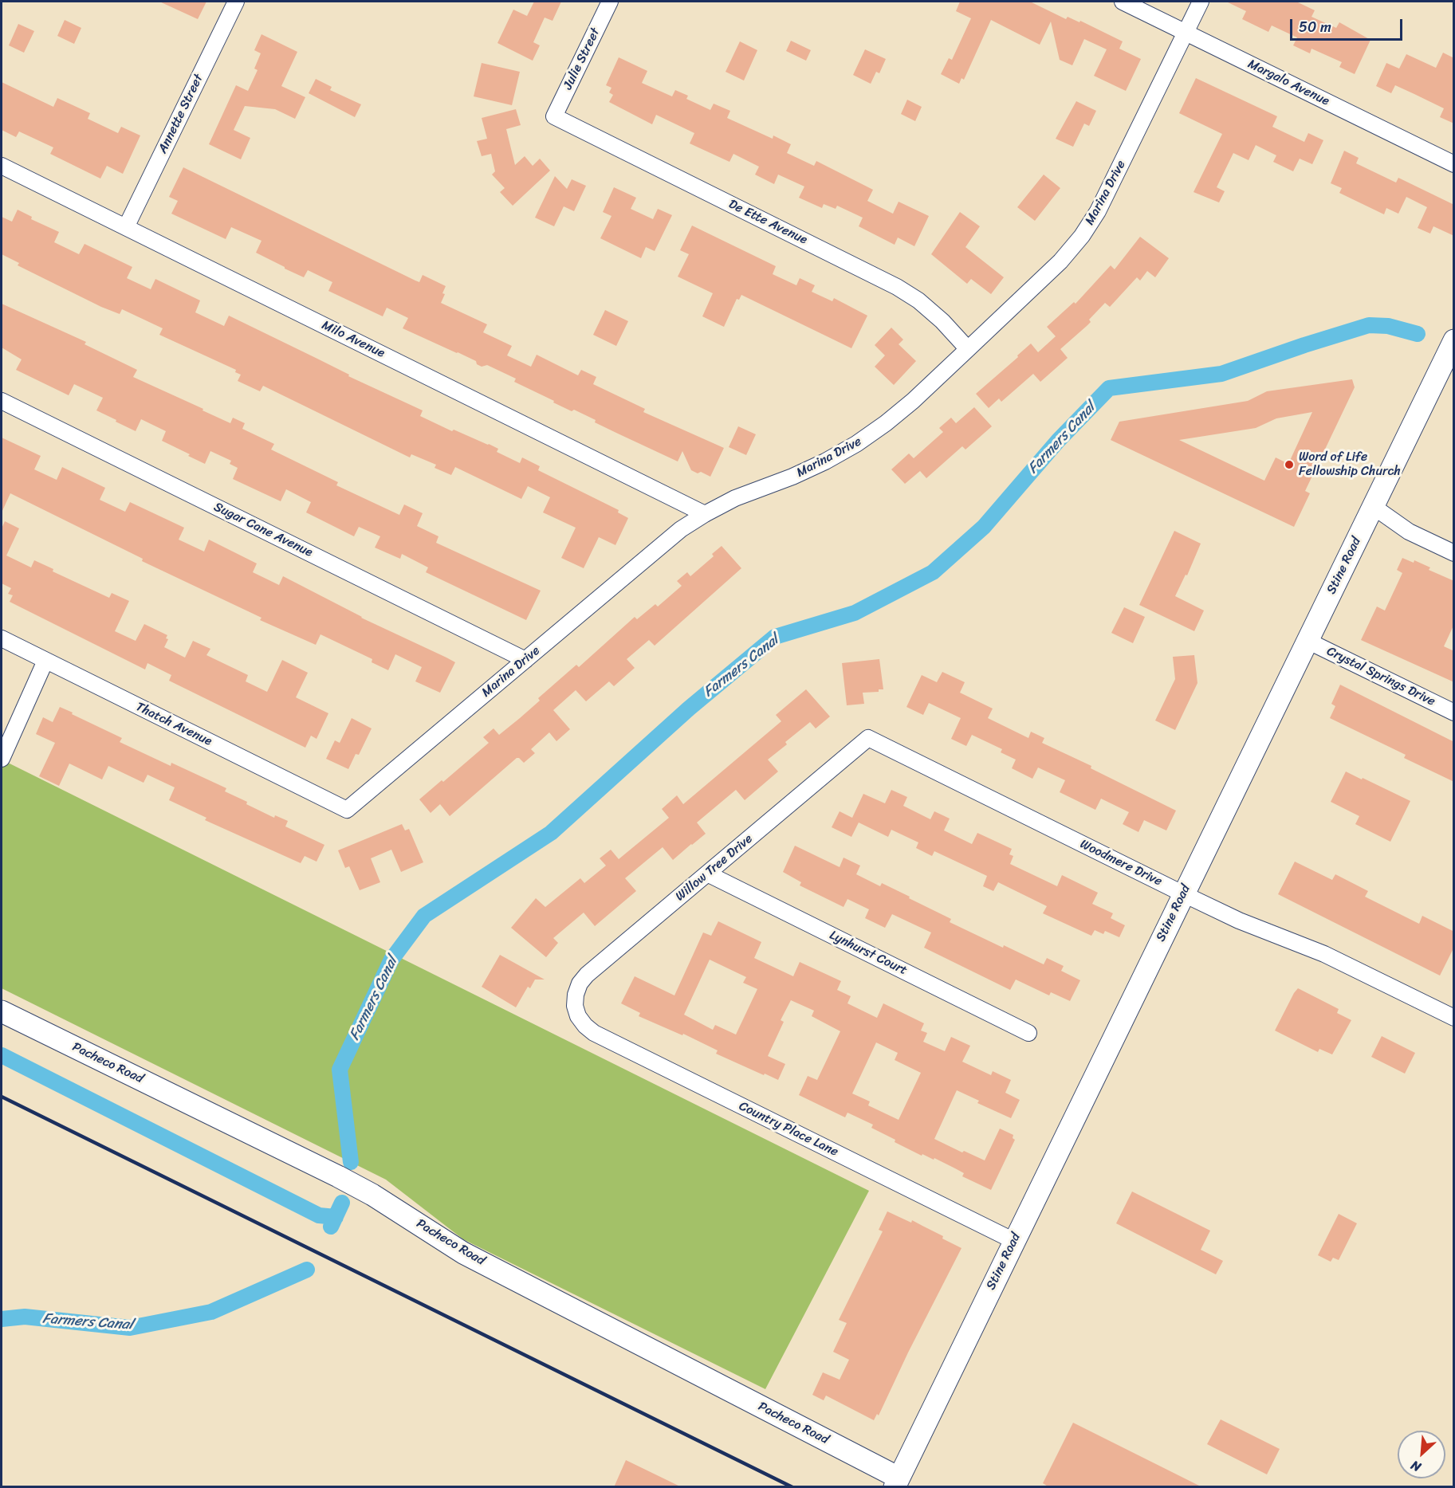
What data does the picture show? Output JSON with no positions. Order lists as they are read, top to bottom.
{
  "streets": {
    "main road": ["Stine Road", "Pacheco Road"],
    "street": [
      "Julie Street",
      "Margalo Avenue",
      "Annette Street",
      "Marina Drive",
      "De Ette Avenue",
      "Milo Avenue",
      "Sugar Cane Avenue",
      "Crystal Springs Drive",
      "Thatch Avenue",
      "Woodmere Drive",
      "Willow Tree Drive",
      "Lynhurst Court",
      "Country Place Lane"
    ]
  },
  "crossings": [
    ["Julie Street", "De Ette Avenue"],
    ["Margalo Avenue", "Marina Drive"],
    ["Annette Street", "Milo Avenue"],
    ["Marina Drive", "De Ette Avenue"],
    ["Marina Drive", "Milo Avenue"],
    ["Marina Drive", "Sugar Cane Avenue"],
    ["Marina Drive", "Thatch Avenue"],
    ["Stine Road", "Crystal Springs Drive"],
    ["Stine Road", "Woodmere Drive"],
    ["Stine Road", "Pacheco Road"],
    ["Stine Road", "Country Place Lane"],
    ["Woodmere Drive", "Willow Tree Drive"],
    ["Willow Tree Drive", "Lynhurst Court"],
    ["Willow Tree Drive", "Country Place Lane"]
  ],
  "water": ["Farmers Canal"],
  "places": ["Word of Life Fellowship Church"],
  "scale_bar": "50 m",
  "north": "bottom left"
}
